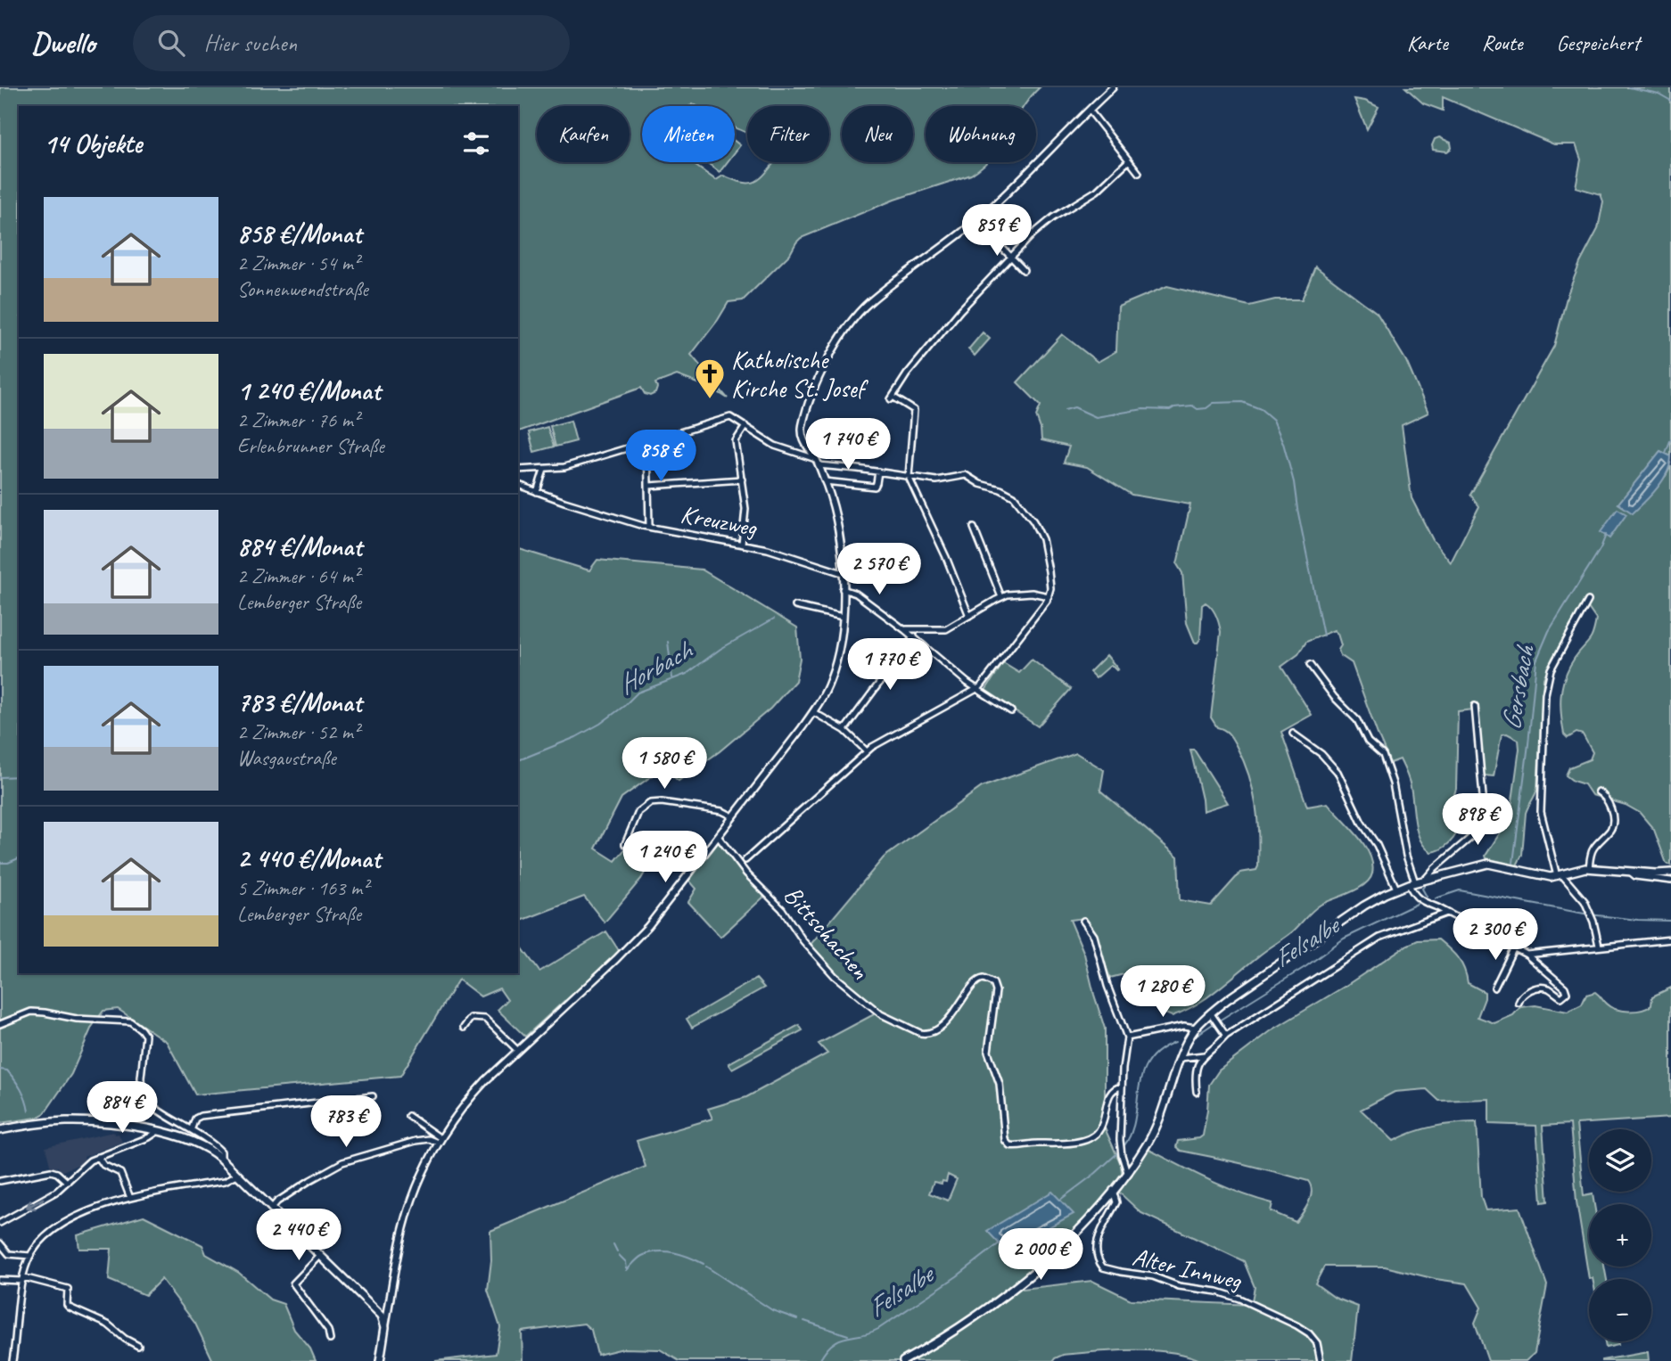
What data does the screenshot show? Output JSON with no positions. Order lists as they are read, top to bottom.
{
  "streets": {
    "street": ["Kreuzweg", "Bittschachen", "Alter Innweg"]
  },
  "water": ["Horbach", "Gersbach", "Felsalbe"],
  "places": {
    "church": ["Katholische Kirche St. Josef"]
  },
  "page": {
    "header": "Dwello",
    "search": "Hier suchen",
    "nav": ["Karte", "Route", "Gespeichert"],
    "chip": [
      "Kaufen",
      "Mieten",
      "Filter",
      "Neu",
      "Wohnung"
    ],
    "heading": "14 Objekte",
    "list": [
      {
        "name": "858 €/Monat",
        "note": "2 Zimmer · 54 m² · Sonnenwendstraße"
      },
      {
        "name": "1 240 €/Monat",
        "note": "2 Zimmer · 76 m² · Erlenbrunner Straße"
      },
      {
        "name": "884 €/Monat",
        "note": "2 Zimmer · 64 m² · Lemberger Straße"
      },
      {
        "name": "783 €/Monat",
        "note": "2 Zimmer · 52 m² · Wasgaustraße"
      },
      {
        "name": "2 440 €/Monat",
        "note": "5 Zimmer · 163 m² · Lemberger Straße"
      }
    ],
    "price": [
      "859 €",
      "1 740 €",
      "858 €",
      "2 570 €",
      "1 770 €",
      "1 580 €",
      "898 €",
      "1 240 €",
      "2 300 €",
      "1 280 €",
      "884 €",
      "783 €",
      "2 440 €",
      "2 000 €"
    ],
    "map_buttons": ["+", "−"]
  }
}
